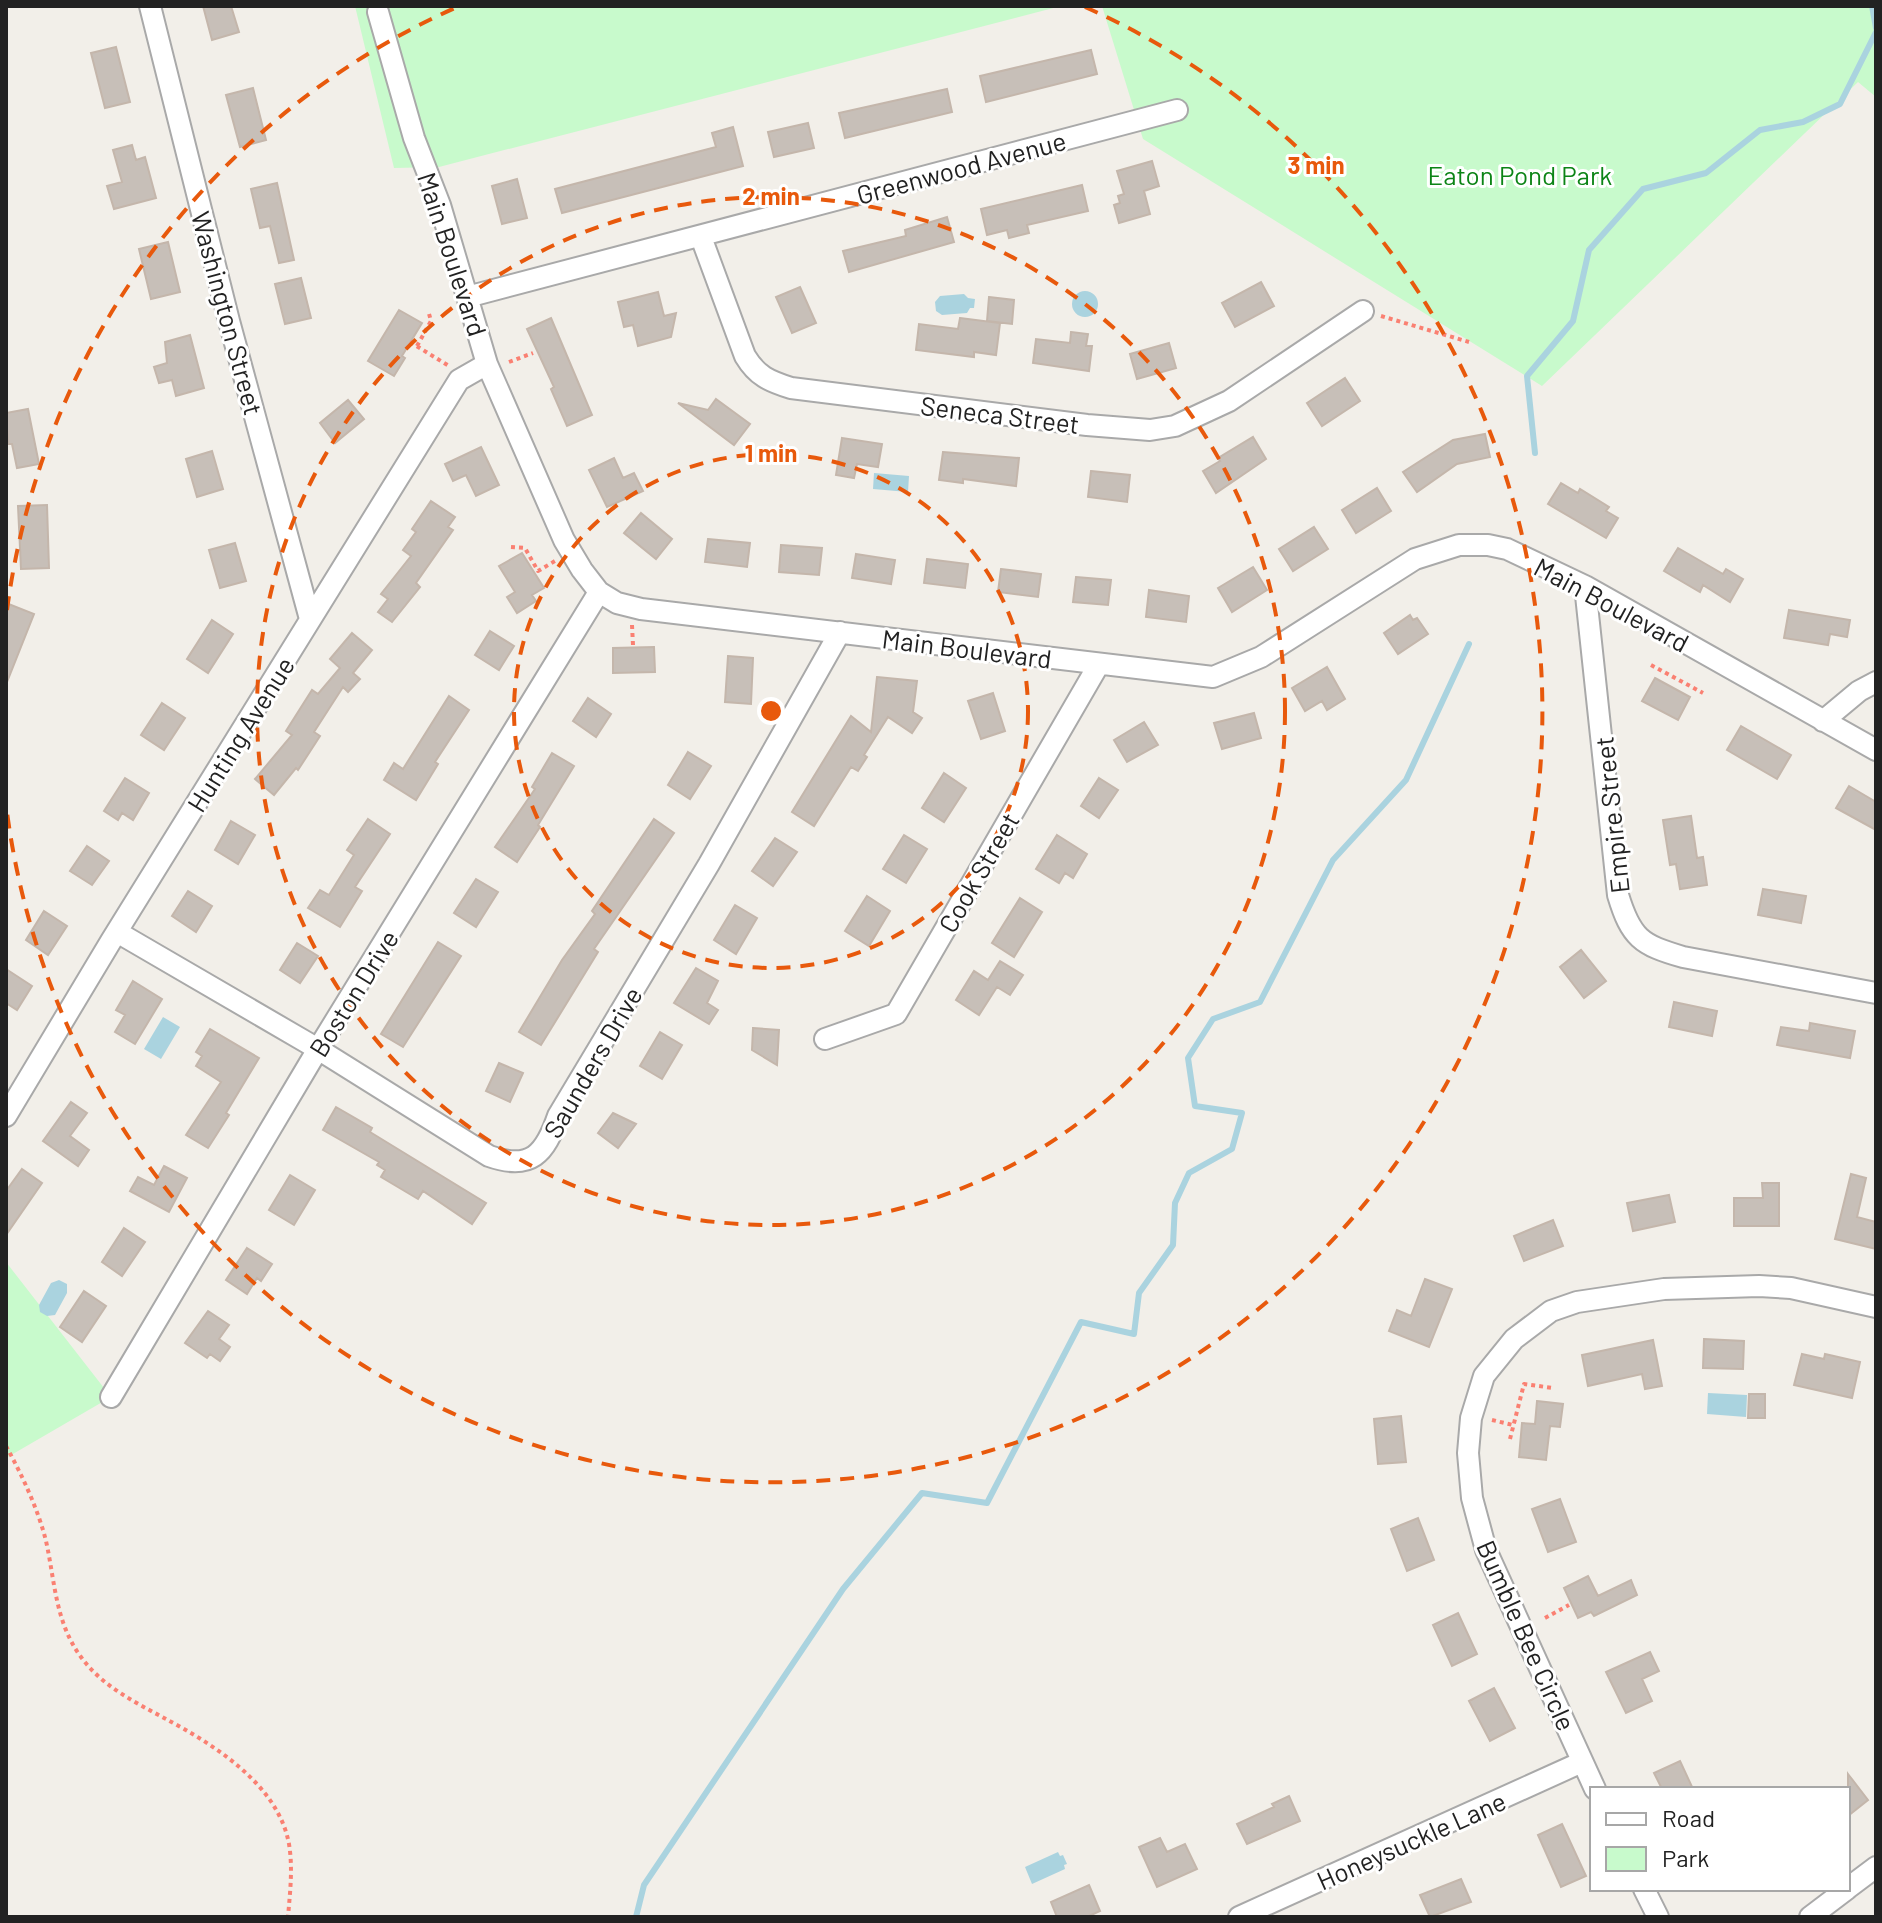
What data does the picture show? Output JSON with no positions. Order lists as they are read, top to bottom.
{
  "streets": {
    "street": [
      "Greenwood Avenue",
      "Main Boulevard",
      "Washington Street",
      "Seneca Street",
      "Hunting Avenue",
      "Empire Street",
      "Cook Street",
      "Boston Drive",
      "Saunders Drive",
      "Bumble Bee Circle",
      "Honeysuckle Lane"
    ]
  },
  "crossings": [
    ["Greenwood Avenue", "Main Boulevard"],
    ["Greenwood Avenue", "Seneca Street"],
    ["Main Boulevard", "Hunting Avenue"],
    ["Main Boulevard", "Empire Street"],
    ["Main Boulevard", "Cook Street"],
    ["Main Boulevard", "Boston Drive"],
    ["Main Boulevard", "Saunders Drive"],
    ["Washington Street", "Hunting Avenue"],
    ["Hunting Avenue", "Saunders Drive"],
    ["Boston Drive", "Saunders Drive"],
    ["Bumble Bee Circle", "Honeysuckle Lane"]
  ],
  "parks": ["Eaton Pond Park"],
  "legend": ["Road", "Park"],
  "rings": ["3 min", "2 min", "1 min"]
}
